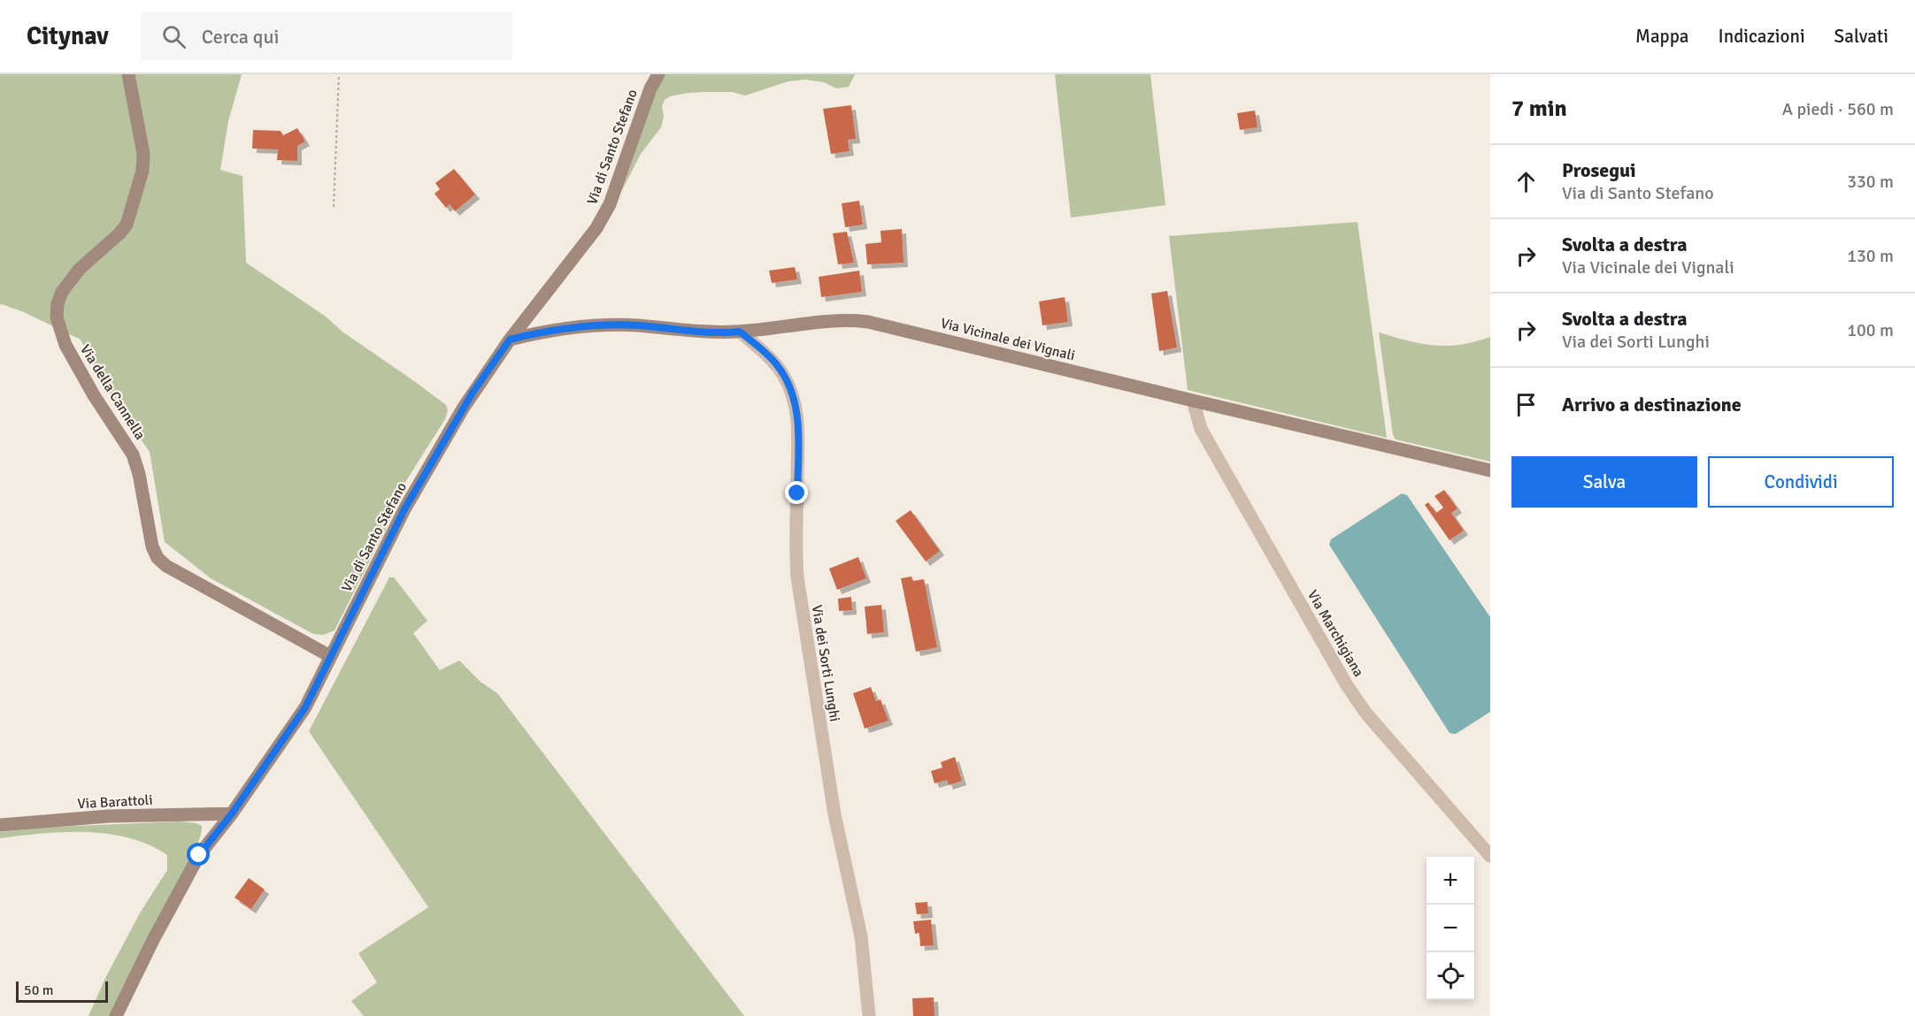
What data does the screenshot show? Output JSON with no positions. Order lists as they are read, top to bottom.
{
  "streets": {
    "street": [
      "Via di Santo Stefano",
      "Via Vicinale dei Vignali",
      "Via della Cannella",
      "Via Marchigiana",
      "Via dei Sorti Lunghi",
      "Via Barattoli"
    ]
  },
  "crossings": [
    ["Via di Santo Stefano", "Via Vicinale dei Vignali"],
    ["Via di Santo Stefano", "Via della Cannella"],
    ["Via di Santo Stefano", "Via Barattoli"],
    ["Via Vicinale dei Vignali", "Via Marchigiana"],
    ["Via Vicinale dei Vignali", "Via dei Sorti Lunghi"]
  ],
  "scale_bar": "50 m",
  "page": {
    "header": "Citynav",
    "search": "Cerca qui",
    "nav": ["Mappa", "Indicazioni", "Salvati"],
    "heading": ["7 min", "A piedi · 560 m"],
    "list": [
      ["Prosegui", "Via di Santo Stefano", "330 m"],
      ["Svolta a destra", "Via Vicinale dei Vignali", "130 m"],
      ["Svolta a destra", "Via dei Sorti Lunghi", "100 m"],
      "Arrivo a destinazione"
    ],
    "buttons": ["Salva", "Condividi"],
    "map_buttons": ["+", "−"],
    "scale": "50 m"
  }
}
